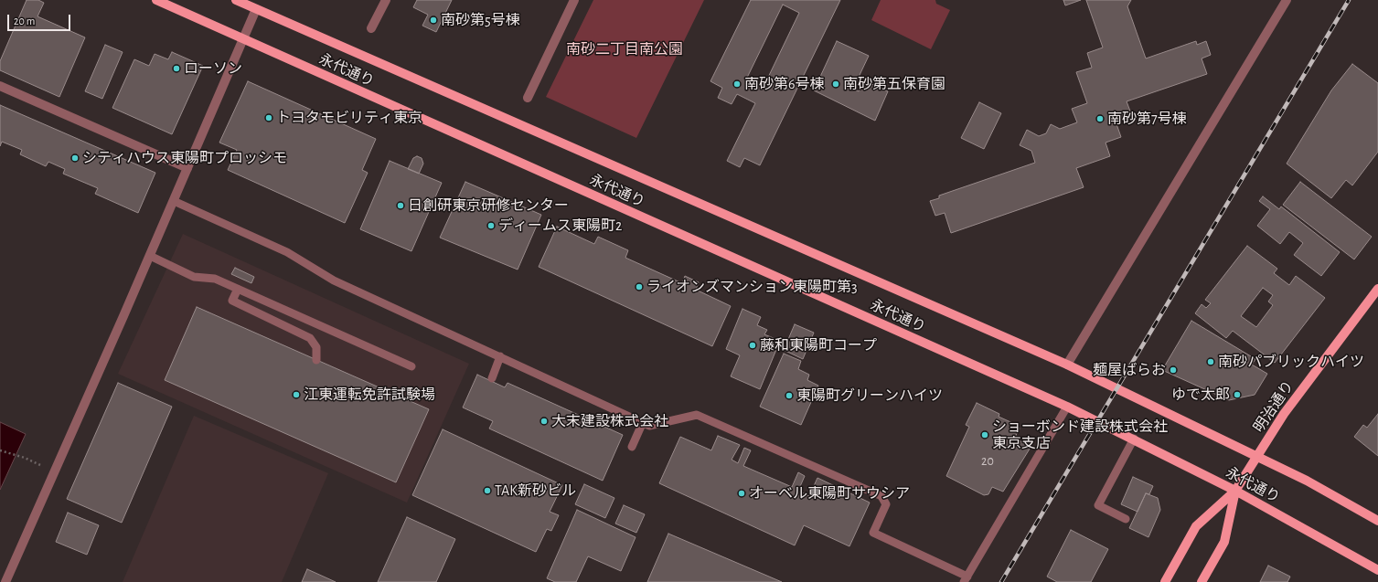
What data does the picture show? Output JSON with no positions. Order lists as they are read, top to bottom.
{
  "streets": {
    "main road": ["永代通り", "明治通り"]
  },
  "crossings": [
    ["永代通り", "明治通り"]
  ],
  "parks": ["南砂二丁目南公園"],
  "places": [
    "南砂第5号棟",
    "ローソン",
    "南砂第6号棟",
    "南砂第五保育園",
    "トヨタモビリティ東京",
    "南砂第7号棟",
    "シティハウス東陽町プロッシモ",
    "日創研東京研修センター",
    "ディームス東陽町2",
    "ライオンズマンション東陽町第3",
    "藤和東陽町コープ",
    "南砂パブリックハイツ",
    "麺屋ばらお",
    "江東運転免許試験場",
    "ゆで太郎",
    "東陽町グリーンハイツ",
    "大末建設株式会社",
    "ショーボンド建設株式会社 東京支店",
    "TAK新砂ビル",
    "オーベル東陽町サウシア"
  ],
  "house_numbers": ["20"],
  "scale_bar": "20 m"
}
